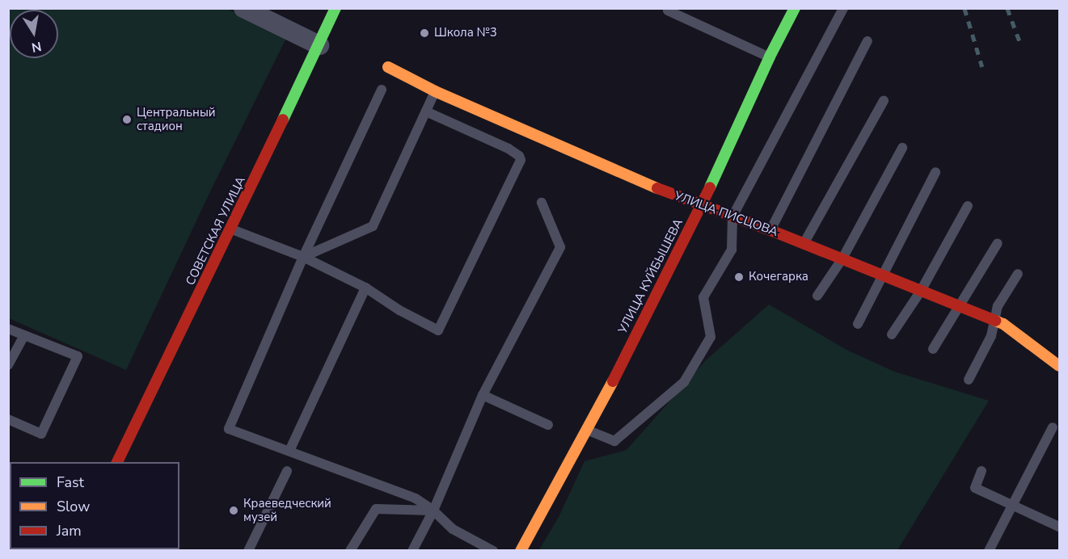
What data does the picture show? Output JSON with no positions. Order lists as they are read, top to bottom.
{
  "streets": {
    "main road": ["УЛИЦА ПИСЦОВА", "СОВЕТСКАЯ УЛИЦА", "УЛИЦА КУЙБЫШЕВА"]
  },
  "crossings": [
    ["УЛИЦА ПИСЦОВА", "УЛИЦА КУЙБЫШЕВА"]
  ],
  "places": [
    "Школа №3",
    "Центральный стадион",
    "Кочегарка",
    "Краеведческий музей"
  ],
  "legend": ["Fast", "Slow", "Jam"],
  "north": "bottom"
}
